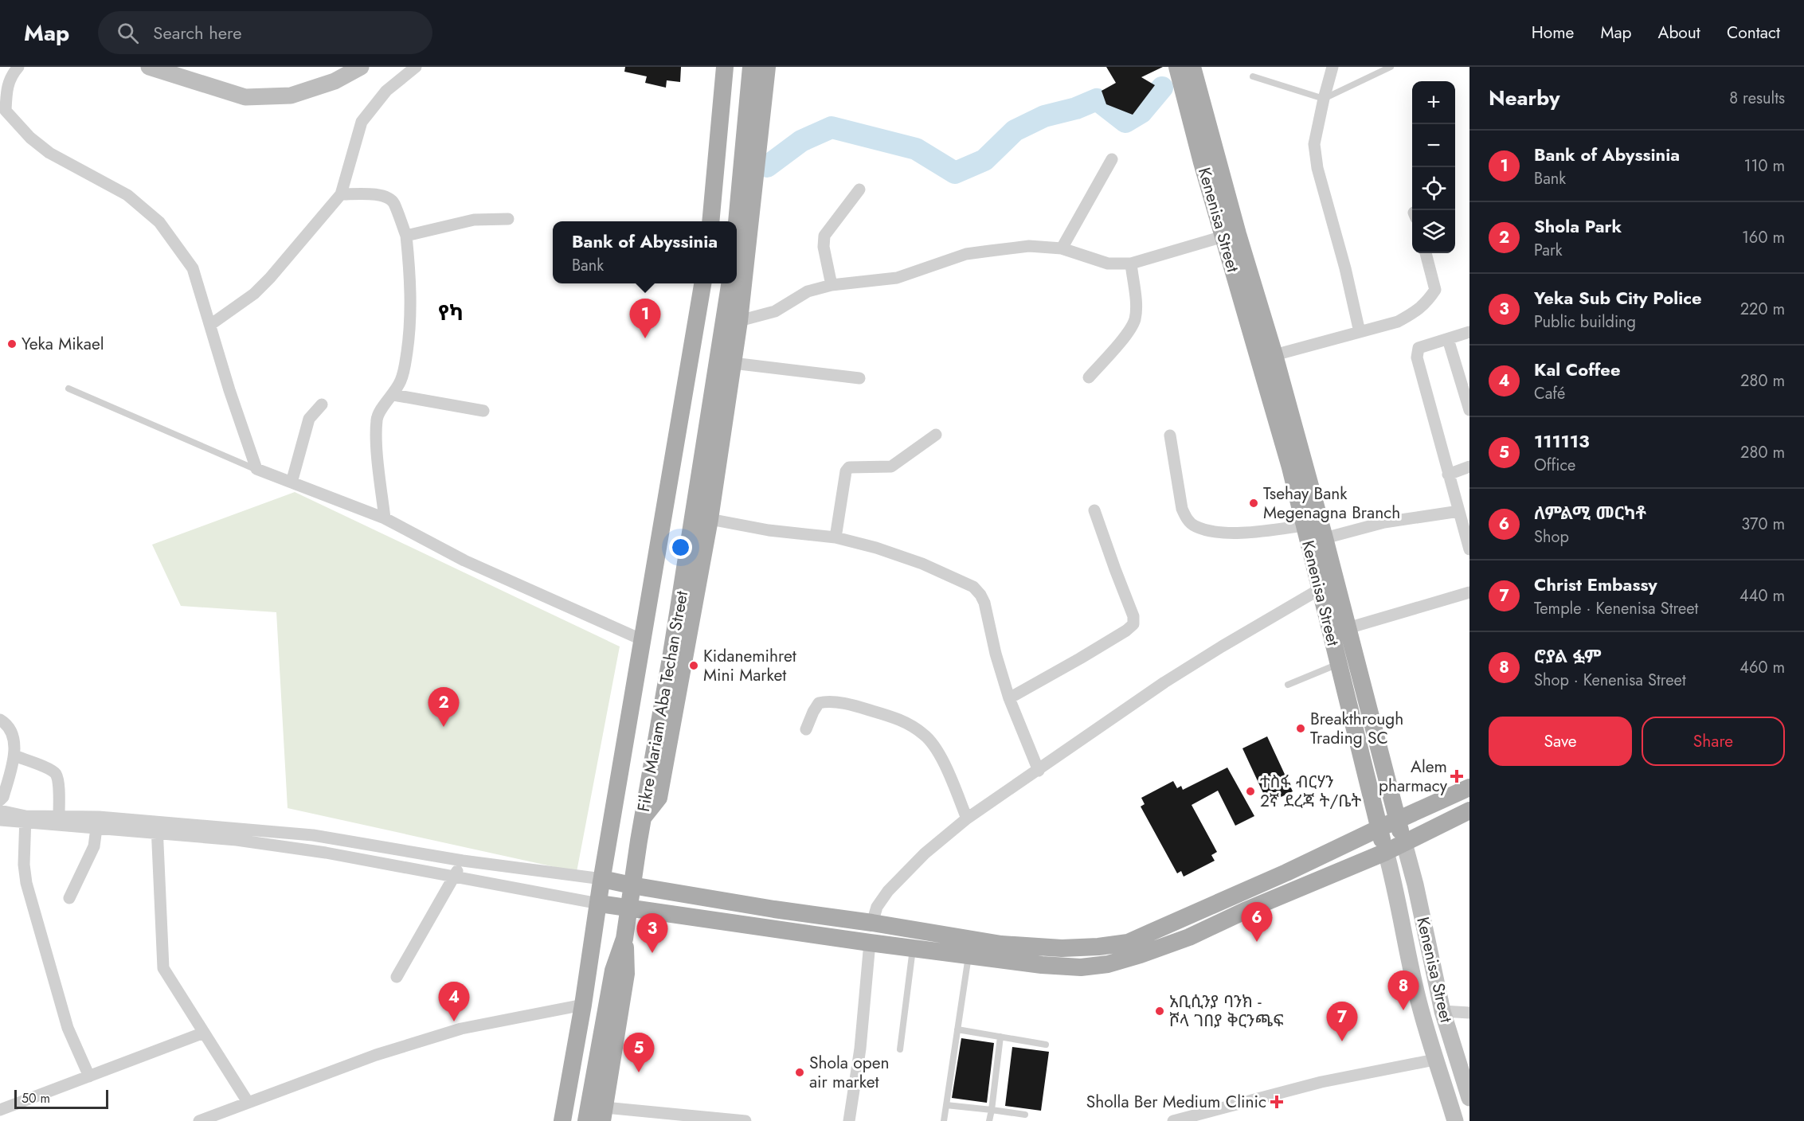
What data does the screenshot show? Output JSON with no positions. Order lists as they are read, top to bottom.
{
  "streets": {
    "main road": ["Kenenisa Street", "Fikre Mariam Aba Techan Street"]
  },
  "districts": ["የካ"],
  "places": {
    "other": [
      "Yeka Mikael",
      "Tsehay Bank Megenagna Branch",
      "Kidanemihret Mini Market",
      "Breakthrough Trading SC",
      "ተስፋ ብርሃን 2ኛ ደረጃ ት/ቤት",
      "አቢሲንያ ባንክ - ሾላ ገበያ ቅርንጫፍ",
      "Shola open air market"
    ],
    "health": ["Alem pharmacy", "Sholla Ber Medium Clinic"]
  },
  "scale_bar": "50 m",
  "page": {
    "header": "Map",
    "search": "Search here",
    "nav": [
      "Home",
      "Map",
      "About",
      "Contact"
    ],
    "heading": ["Nearby", "8 results"],
    "map_buttons": ["+", "−"],
    "list": [
      {
        "mark": "1",
        "name": "Bank of Abyssinia",
        "note": "Bank",
        "value": "110 m"
      },
      {
        "mark": "2",
        "name": "Shola Park",
        "note": "Park",
        "value": "160 m"
      },
      {
        "mark": "3",
        "name": "Yeka Sub City Police",
        "note": "Public building",
        "value": "220 m"
      },
      {
        "mark": "4",
        "name": "Kal Coffee",
        "note": "Café",
        "value": "280 m"
      },
      {
        "mark": "5",
        "name": "111113",
        "note": "Office",
        "value": "280 m"
      },
      {
        "mark": "6",
        "name": "ለምልሚ መርካቶ",
        "note": "Shop",
        "value": "370 m"
      },
      {
        "mark": "7",
        "name": "Christ Embassy",
        "note": "Temple · Kenenisa Street",
        "value": "440 m"
      },
      {
        "mark": "8",
        "name": "ሮያል ፏም",
        "note": "Shop · Kenenisa Street",
        "value": "460 m"
      }
    ],
    "popup": ["Bank of Abyssinia", "Bank"],
    "pins": [
      "1",
      "2",
      "6",
      "3",
      "8",
      "4",
      "7",
      "5"
    ],
    "buttons": ["Save", "Share"],
    "scale": "50 m"
  }
}
